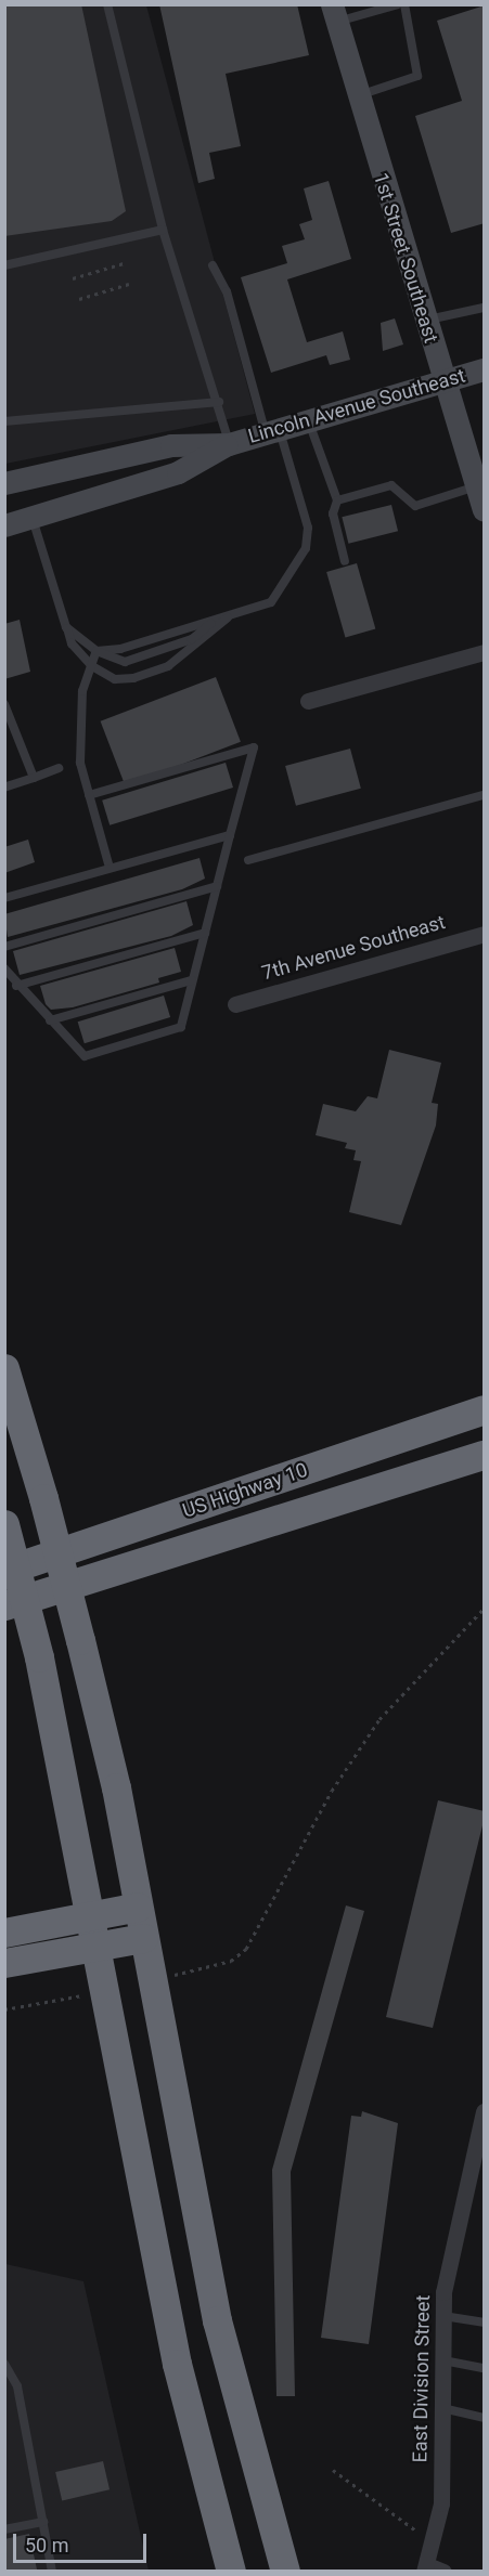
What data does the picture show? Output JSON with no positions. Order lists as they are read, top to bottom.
{
  "streets": {
    "highway": ["US Highway 10"],
    "street": [
      "1st Street Southeast",
      "Lincoln Avenue Southeast",
      "7th Avenue Southeast",
      "East Division Street"
    ]
  },
  "crossings": [
    ["1st Street Southeast", "Lincoln Avenue Southeast"]
  ],
  "scale_bar": "50 m"
}
